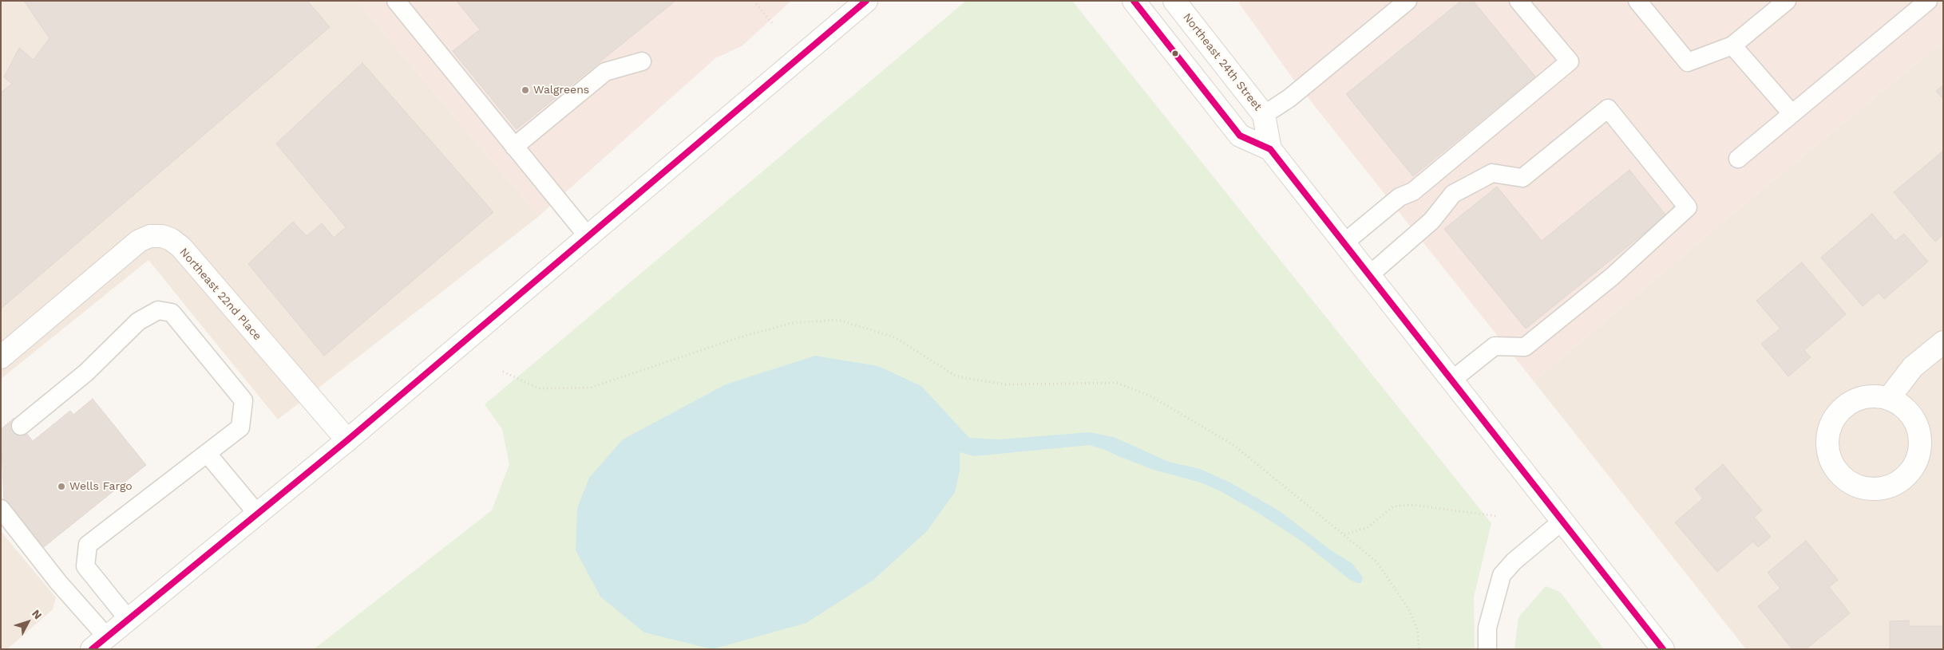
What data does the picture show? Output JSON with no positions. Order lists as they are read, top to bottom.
{
  "streets": {
    "main road": ["Northeast 24th Street", "Northeast 22nd Place"]
  },
  "places": ["Walgreens", "Wells Fargo"],
  "north": "top right"
}
